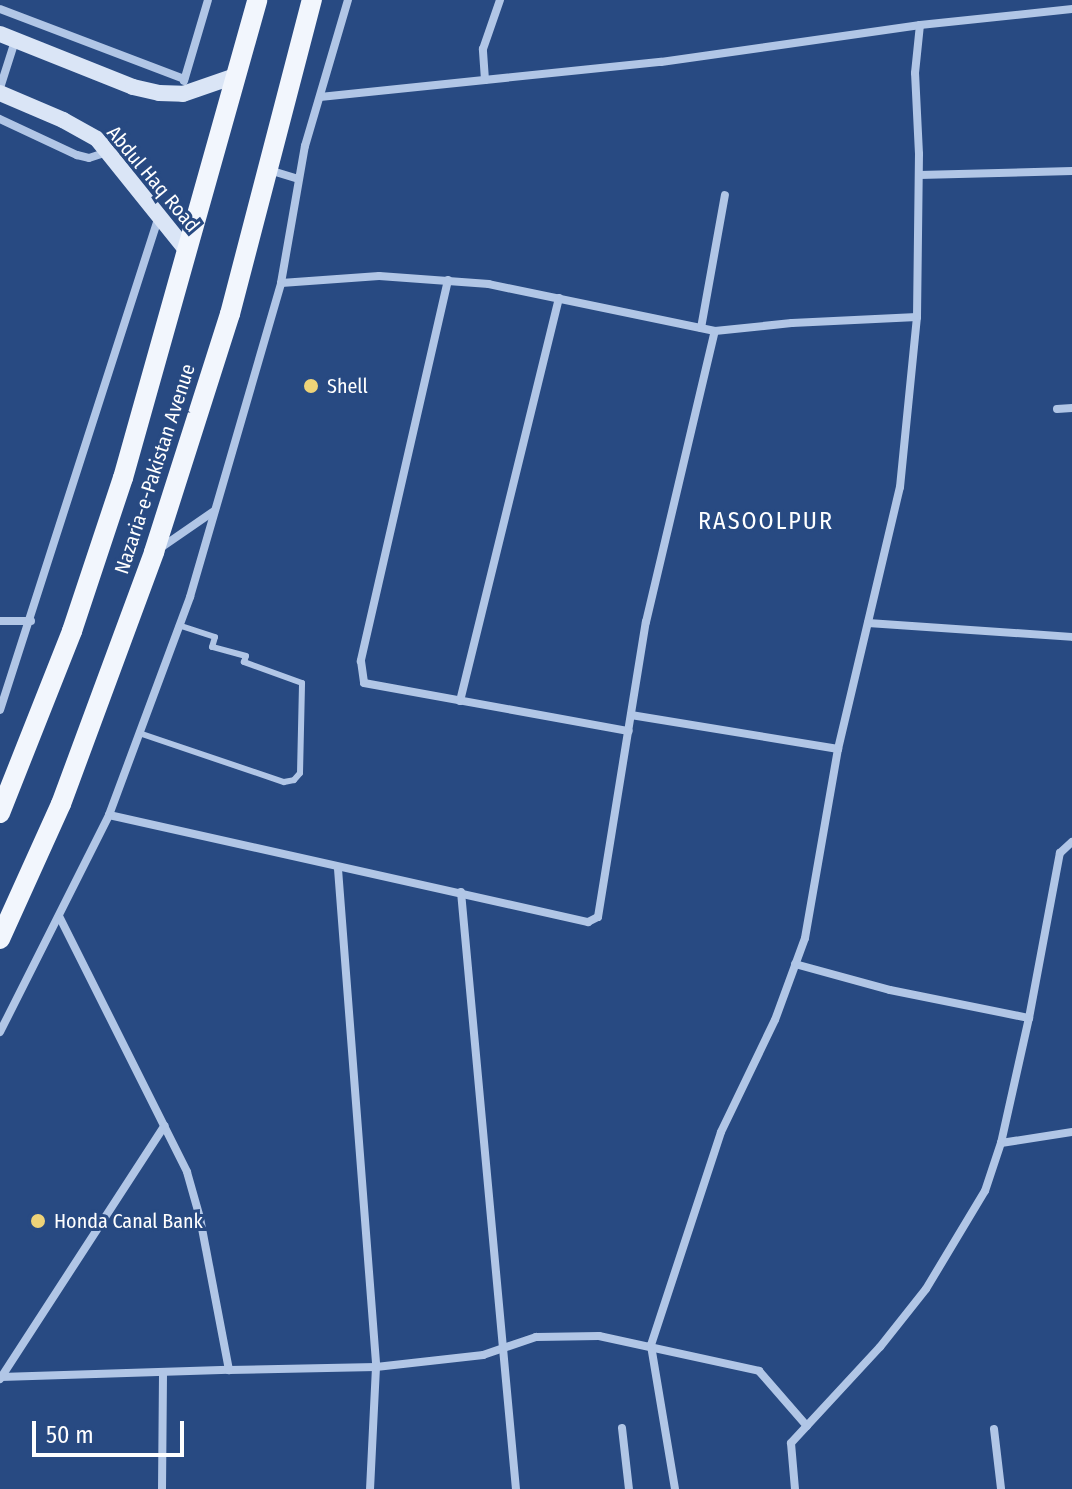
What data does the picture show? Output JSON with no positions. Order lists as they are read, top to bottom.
{
  "streets": {
    "main road": ["Abdul Haq Road", "Nazaria-e-Pakistan Avenue"]
  },
  "crossings": [
    ["Abdul Haq Road", "Nazaria-e-Pakistan Avenue"]
  ],
  "districts": ["RASOOLPUR"],
  "places": ["Shell", "Honda Canal Bank"],
  "scale_bar": "50 m"
}
